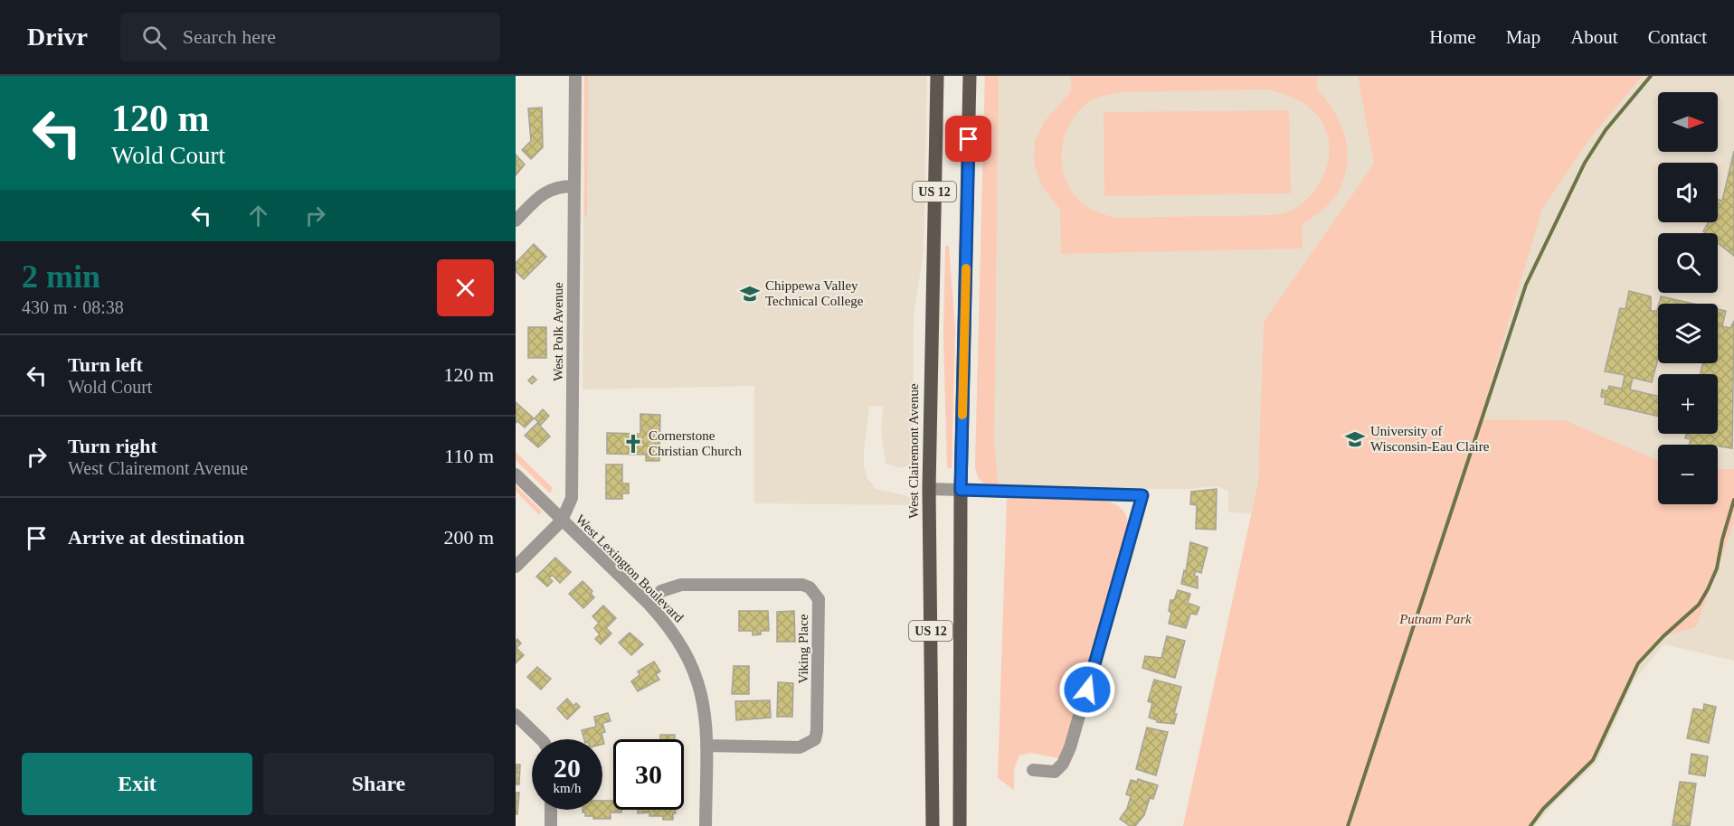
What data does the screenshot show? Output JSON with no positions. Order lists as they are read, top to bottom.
{
  "streets": {
    "main road": ["US 12", "West Clairemont Avenue"],
    "street": ["West Polk Avenue", "West Lexington Boulevard", "Viking Place"]
  },
  "crossings": [
    ["West Polk Avenue", "West Lexington Boulevard"],
    ["West Lexington Boulevard", "Viking Place"]
  ],
  "parks": ["Putnam Park"],
  "places": {
    "school or university": ["Chippewa Valley Technical College", "University of Wisconsin-Eau Claire"],
    "church": ["Cornerstone Christian Church"]
  },
  "north": "right",
  "page": {
    "header": "Drivr",
    "search": "Search here",
    "nav": [
      "Home",
      "Map",
      "About",
      "Contact"
    ],
    "turn": ["120 m", "Wold Court"],
    "map_buttons": ["+", "−"],
    "heading": ["2 min", "430 m · 08:38"],
    "list": [
      {
        "name": "Turn left",
        "note": "Wold Court",
        "value": "120 m"
      },
      {
        "name": "Turn right",
        "note": "West Clairemont Avenue",
        "value": "110 m"
      },
      {
        "name": "Arrive at destination",
        "value": "200 m"
      }
    ],
    "speed": "20 km/h",
    "limit": "30",
    "buttons": ["Exit", "Share"]
  }
}
